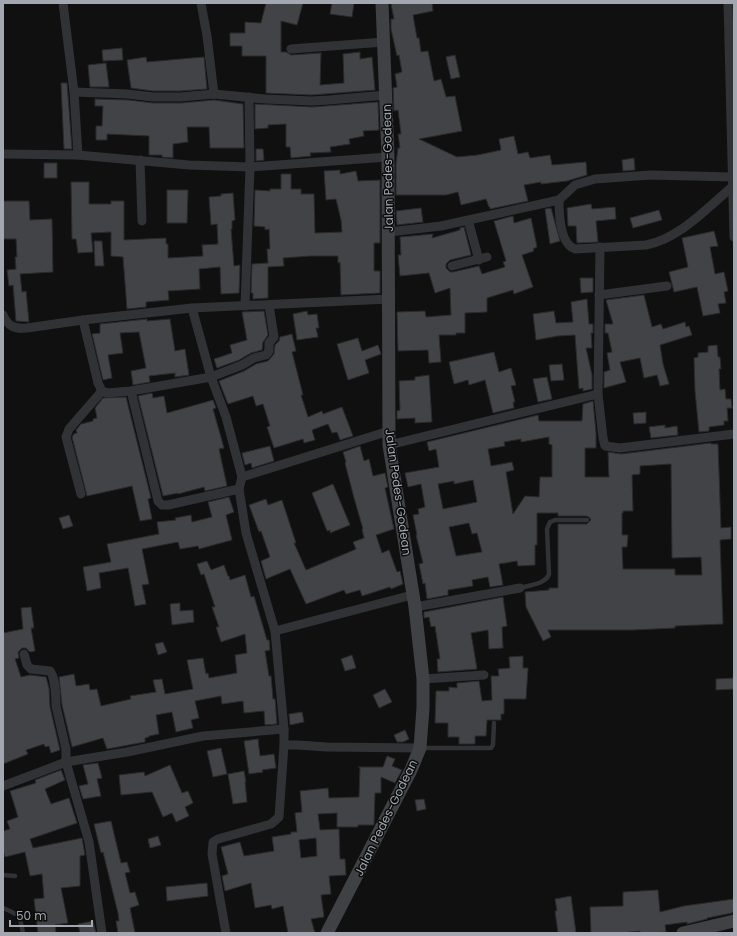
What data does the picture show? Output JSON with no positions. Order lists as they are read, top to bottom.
{
  "streets": {
    "street": ["Jalan Pedes-Godean"]
  },
  "scale_bar": "50 m"
}
